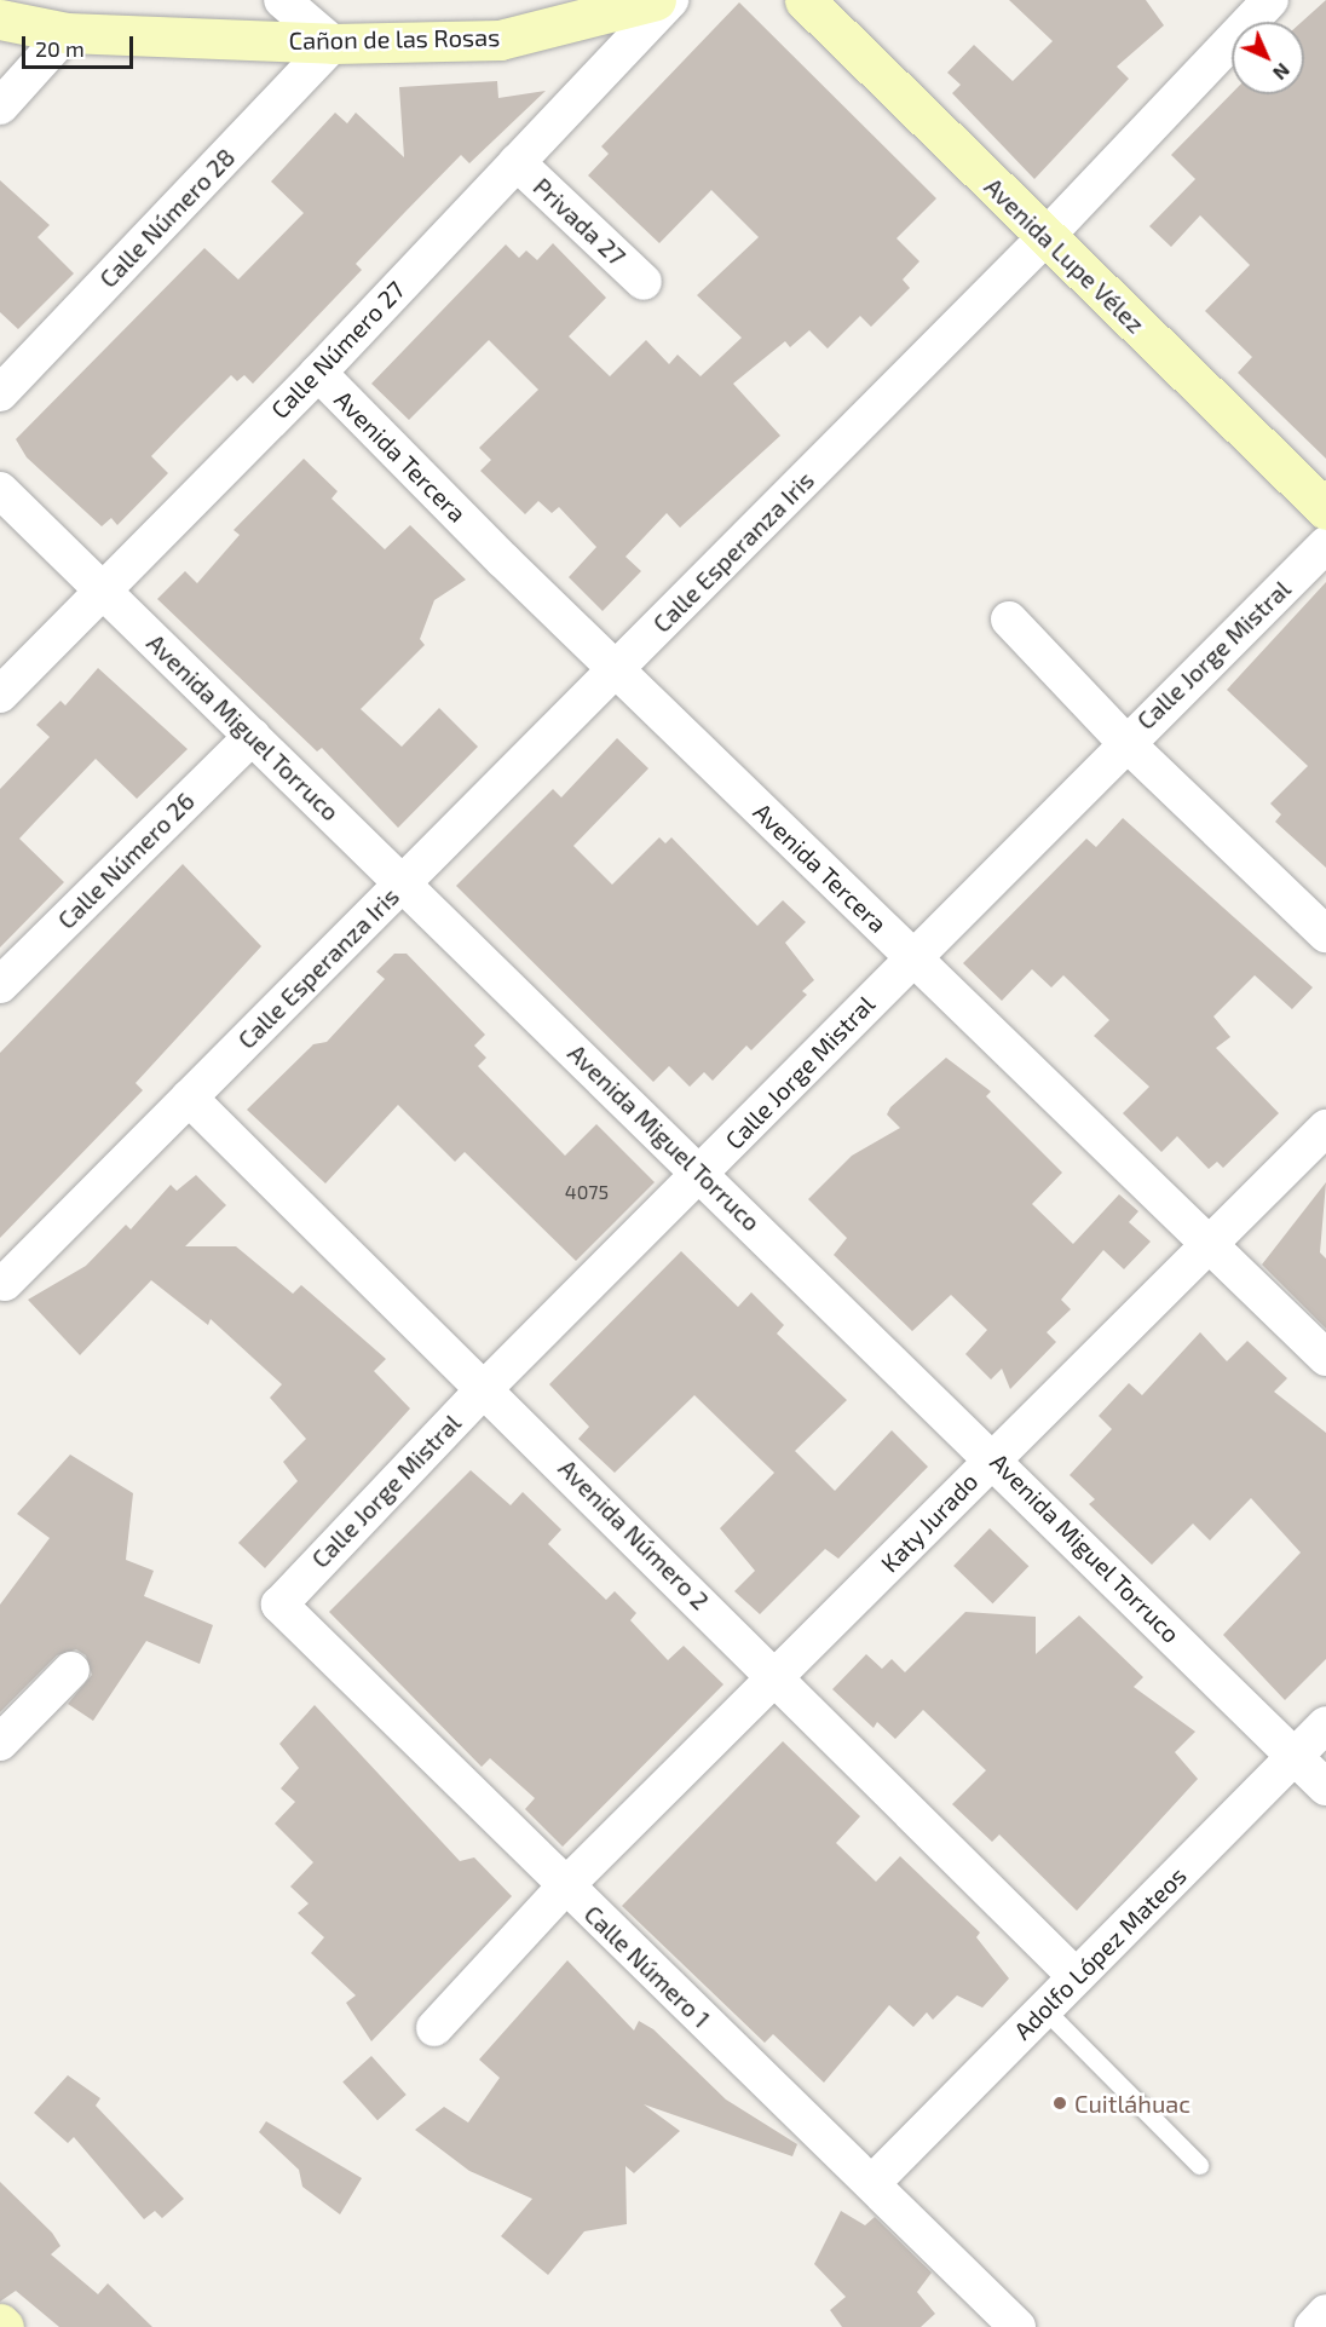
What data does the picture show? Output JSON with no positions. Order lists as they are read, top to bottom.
{
  "streets": {
    "street": [
      "Cañon de las Rosas",
      "Calle Número 28",
      "Privada 27",
      "Avenida Lupe Vélez",
      "Calle Número 27",
      "Avenida Tercera",
      "Calle Esperanza Iris",
      "Calle Jorge Mistral",
      "Avenida Miguel Torruco",
      "Calle Número 26",
      "Katy Jurado",
      "Avenida Número 2",
      "Adolfo López Mateos",
      "Calle Número 1"
    ]
  },
  "crossings": [
    ["Cañon de las Rosas", "Calle Número 28"],
    ["Privada 27", "Calle Número 27"],
    ["Avenida Lupe Vélez", "Calle Esperanza Iris"],
    ["Calle Número 27", "Avenida Tercera"],
    ["Calle Número 27", "Avenida Miguel Torruco"],
    ["Avenida Tercera", "Calle Esperanza Iris"],
    ["Avenida Tercera", "Calle Jorge Mistral"],
    ["Avenida Tercera", "Katy Jurado"],
    ["Calle Esperanza Iris", "Avenida Miguel Torruco"],
    ["Calle Esperanza Iris", "Avenida Número 2"],
    ["Calle Jorge Mistral", "Avenida Miguel Torruco"],
    ["Calle Jorge Mistral", "Avenida Número 2"],
    ["Calle Jorge Mistral", "Calle Número 1"],
    ["Avenida Miguel Torruco", "Calle Número 26"],
    ["Avenida Miguel Torruco", "Katy Jurado"],
    ["Avenida Miguel Torruco", "Adolfo López Mateos"],
    ["Katy Jurado", "Avenida Número 2"],
    ["Katy Jurado", "Calle Número 1"],
    ["Avenida Número 2", "Adolfo López Mateos"],
    ["Adolfo López Mateos", "Calle Número 1"]
  ],
  "places": ["Cuitláhuac"],
  "house_numbers": ["4075"],
  "scale_bar": "20 m",
  "north": "bottom right"
}
